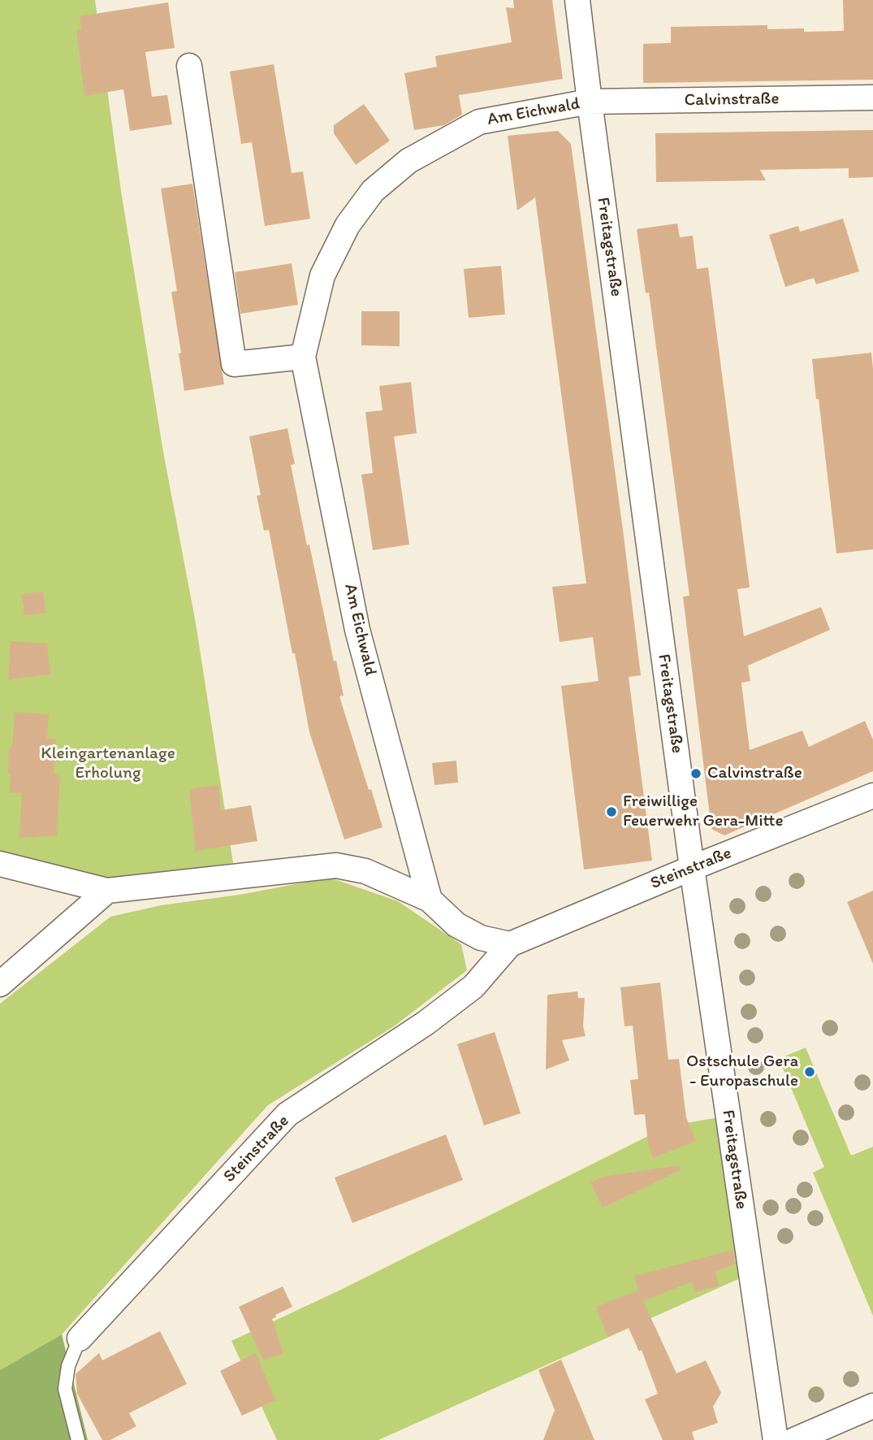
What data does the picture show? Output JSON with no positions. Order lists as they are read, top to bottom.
{
  "streets": {
    "street": [
      "Calvinstraße",
      "Am Eichwald",
      "Freitagstraße",
      "Steinstraße"
    ]
  },
  "crossings": [
    ["Calvinstraße", "Am Eichwald"],
    ["Calvinstraße", "Freitagstraße"],
    ["Am Eichwald", "Freitagstraße"],
    ["Freitagstraße", "Steinstraße"]
  ],
  "parks": ["Kleingartenanlage Erholung"],
  "places": ["Calvinstraße", "Freiwillige Feuerwehr Gera-Mitte", "Ostschule Gera - Europaschule"]
}
